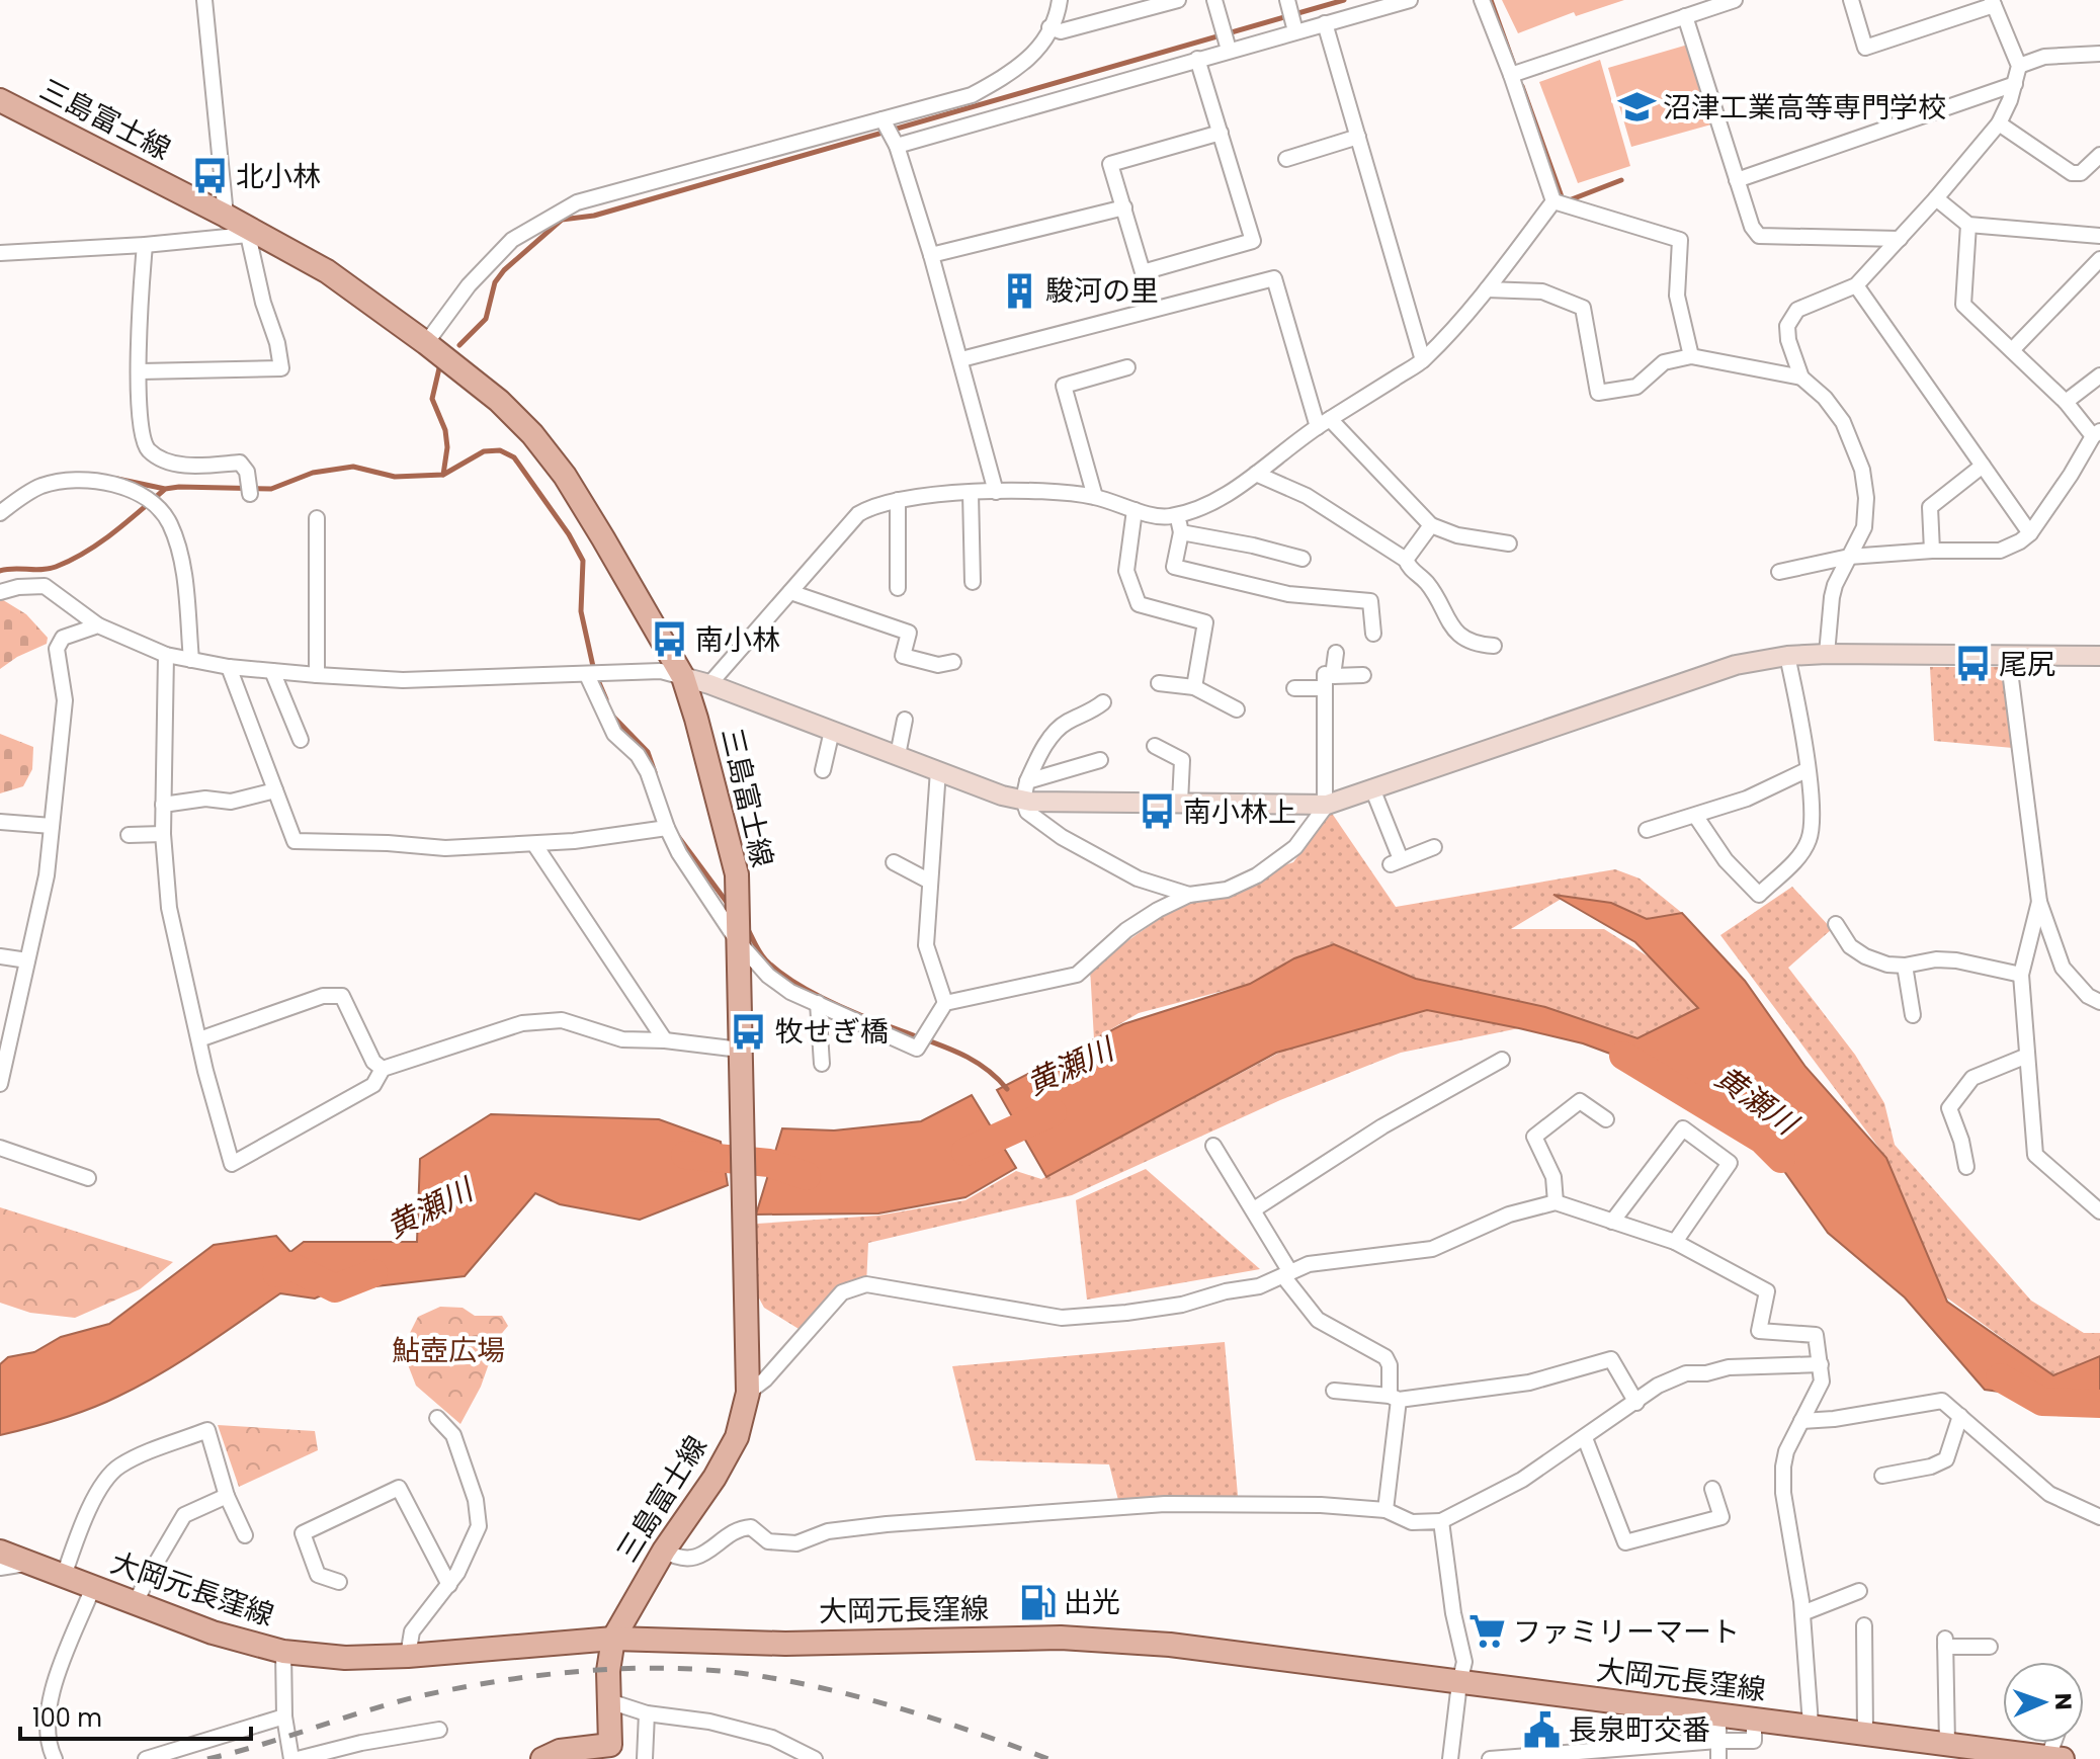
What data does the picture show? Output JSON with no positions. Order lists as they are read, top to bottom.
{
  "streets": {
    "main road": ["三島富士線", "大岡元長窪線"]
  },
  "crossings": [
    ["三島富士線", "大岡元長窪線"]
  ],
  "water": ["黄瀬川"],
  "parks": ["鮎壺広場"],
  "places": {
    "school or university": ["沼津工業高等専門学校"],
    "bus stop": [
      "北小林",
      "南小林",
      "尾尻",
      "南小林上",
      "牧せぎ橋"
    ],
    "building": ["駿河の里"],
    "fuel station": ["出光"],
    "supermarket": ["ファミリーマート"],
    "public building": ["長泉町交番"]
  },
  "scale_bar": "100 m",
  "north": "right"
}
